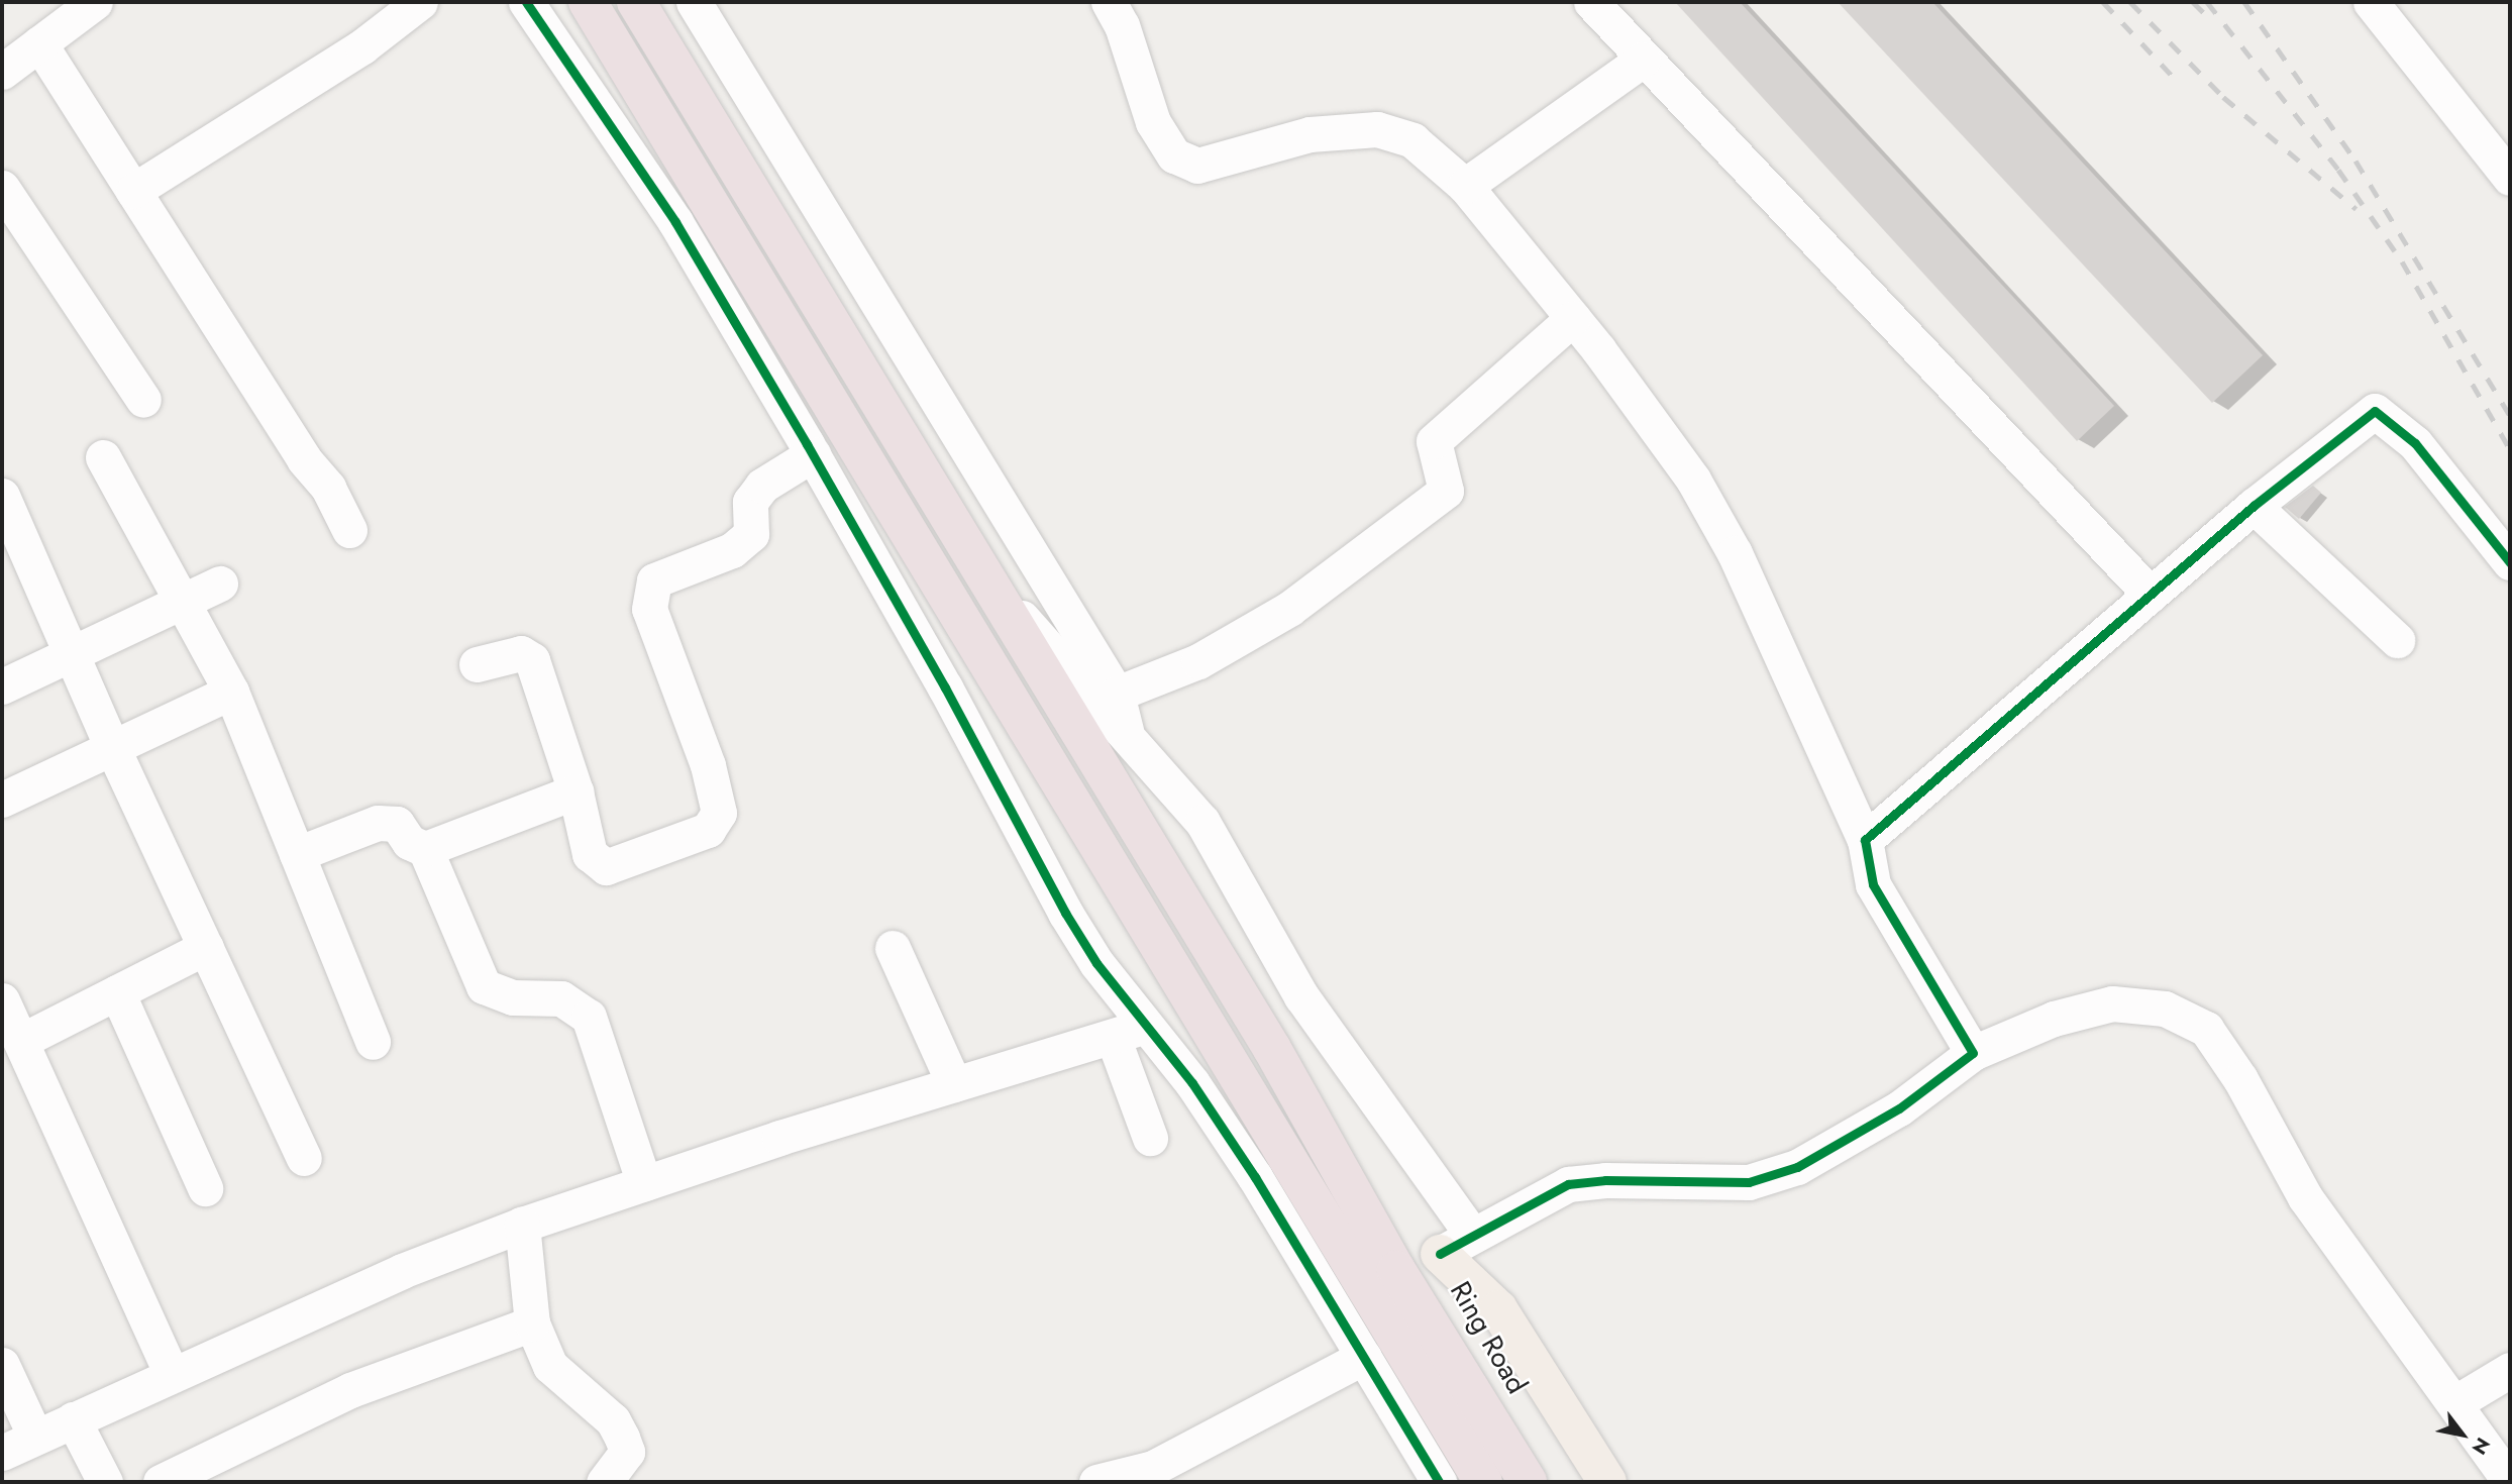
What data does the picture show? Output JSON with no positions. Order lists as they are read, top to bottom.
{
  "streets": {
    "main road": ["Ring Road"]
  },
  "north": "bottom right"
}
